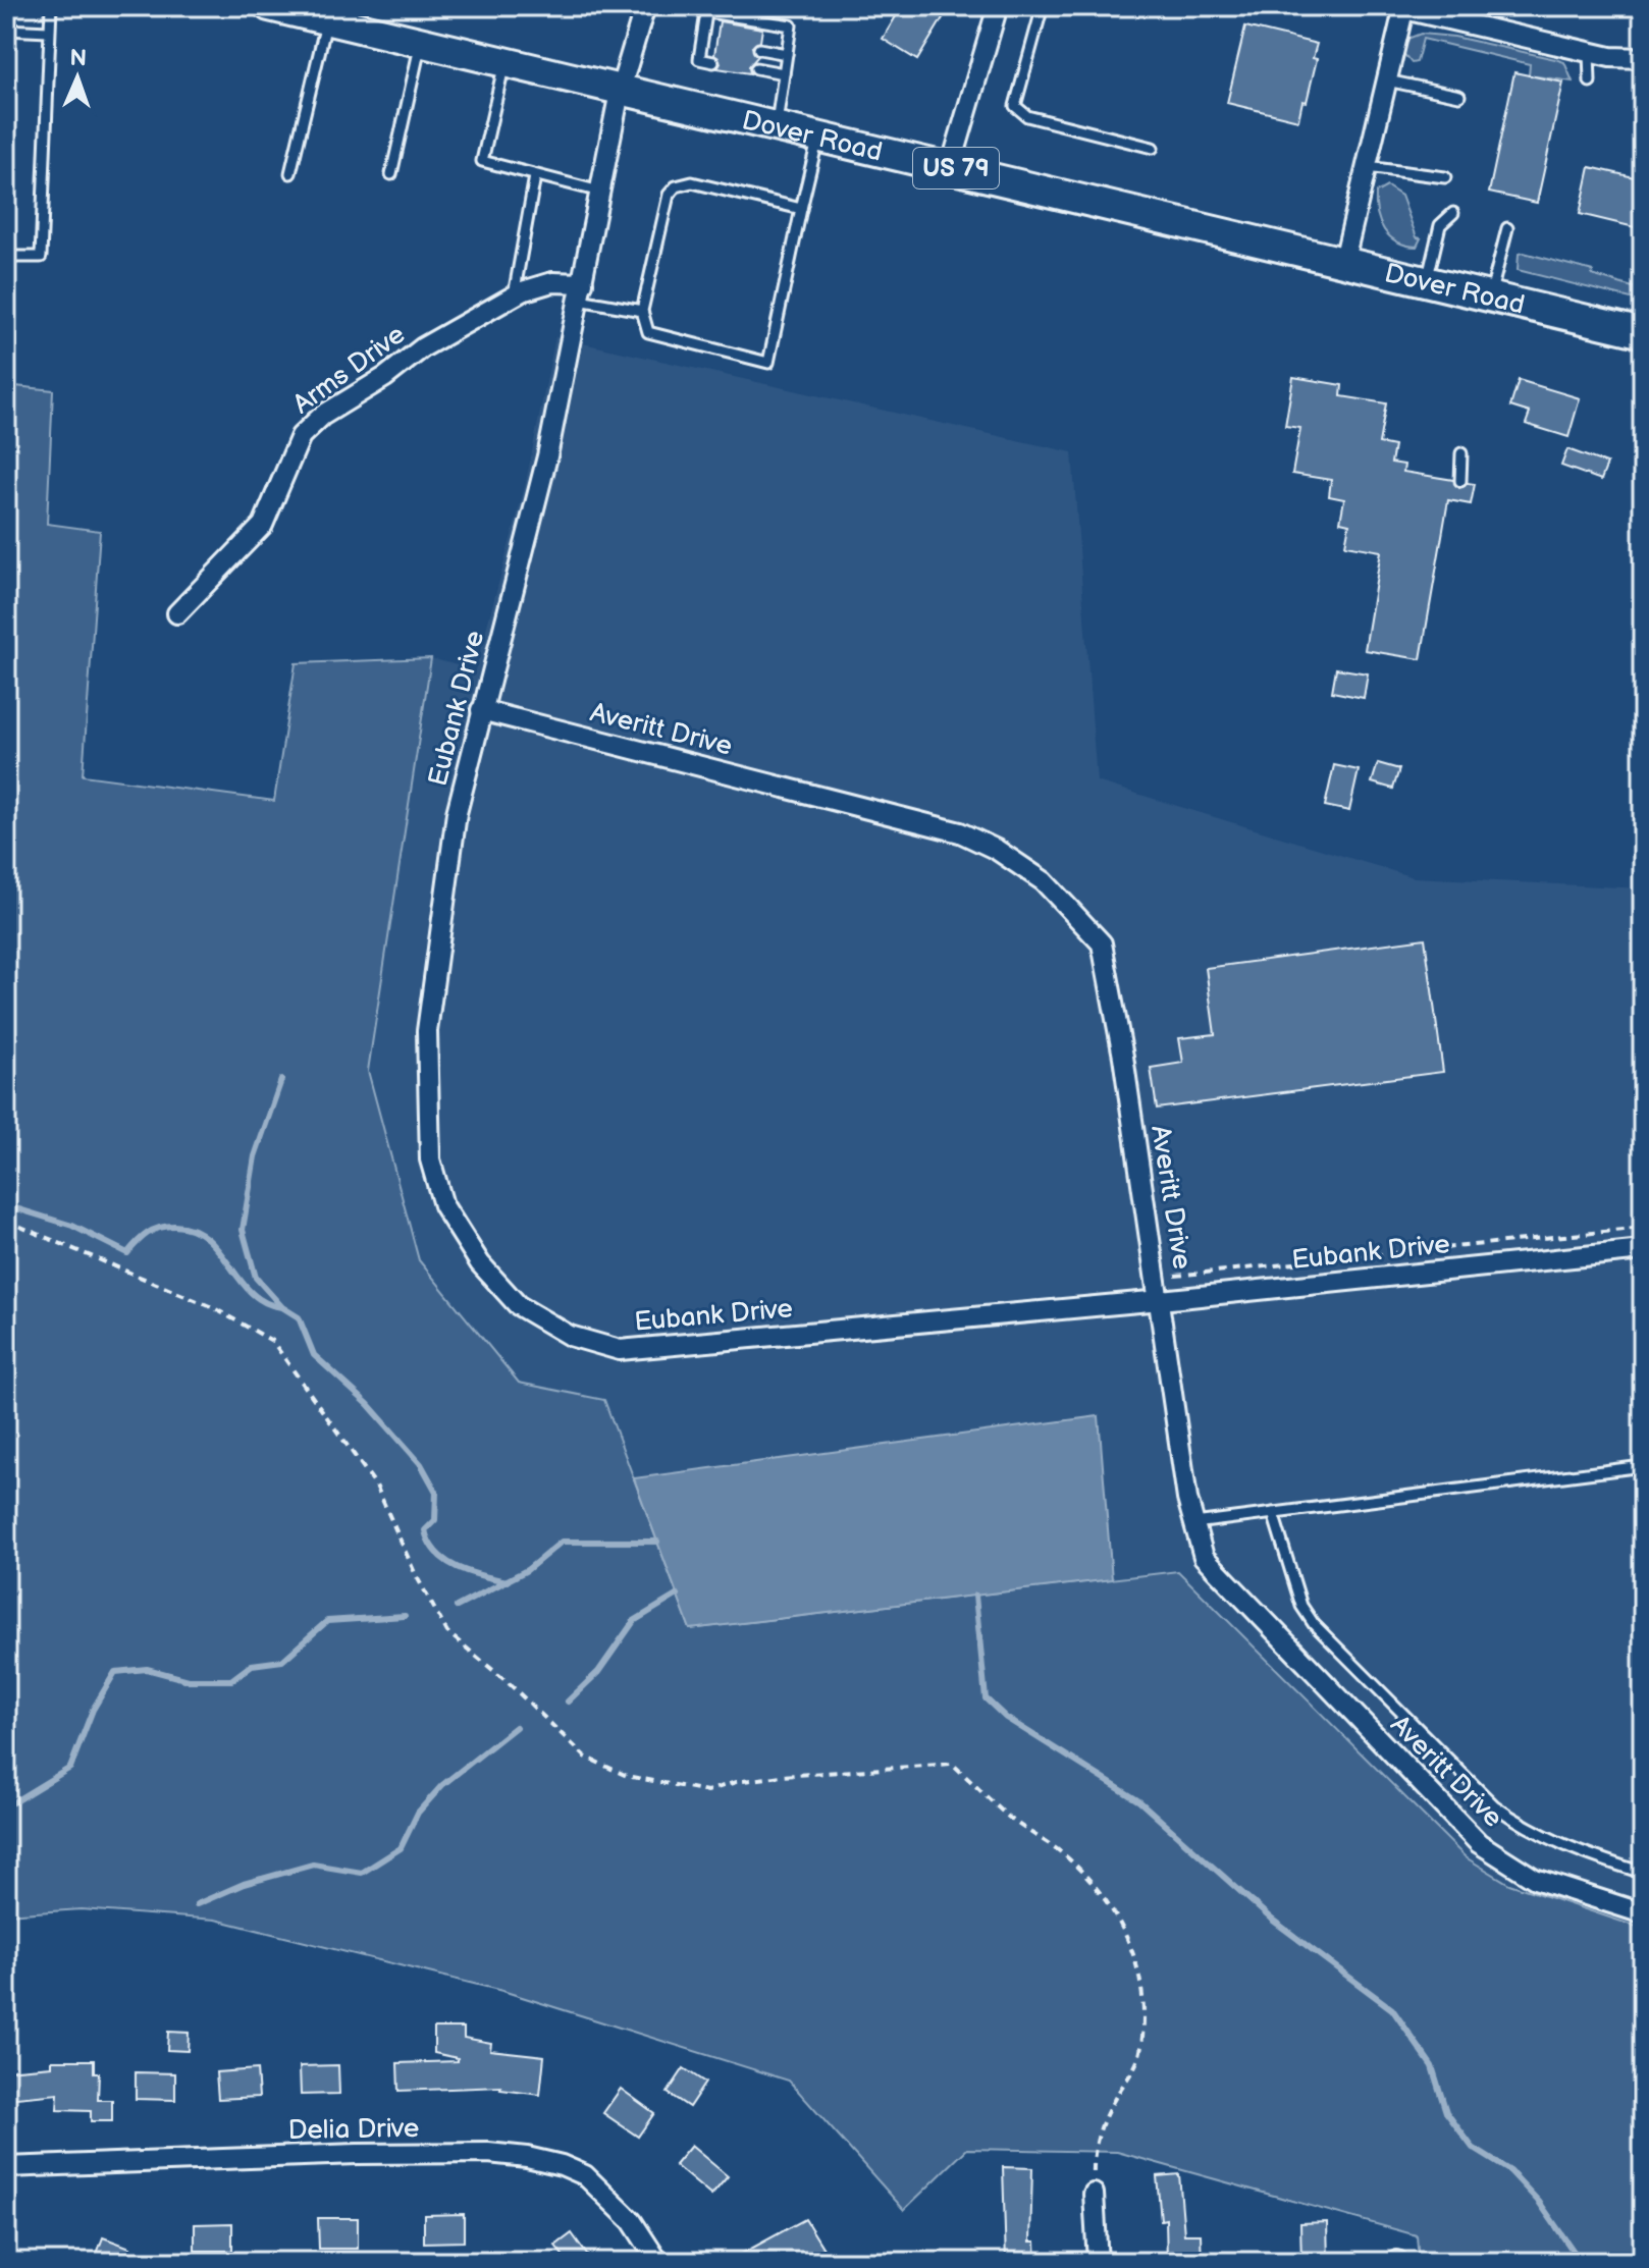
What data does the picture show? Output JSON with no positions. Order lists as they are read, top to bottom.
{
  "streets": {
    "main road": ["Dover Road", "US 79"],
    "street": [
      "Arms Drive",
      "Eubank Drive",
      "Averitt Drive",
      "Delia Drive"
    ]
  },
  "crossings": [
    ["Dover Road", "Eubank Drive"],
    ["Arms Drive", "Eubank Drive"],
    ["Eubank Drive", "Averitt Drive"]
  ],
  "north": "top"
}
